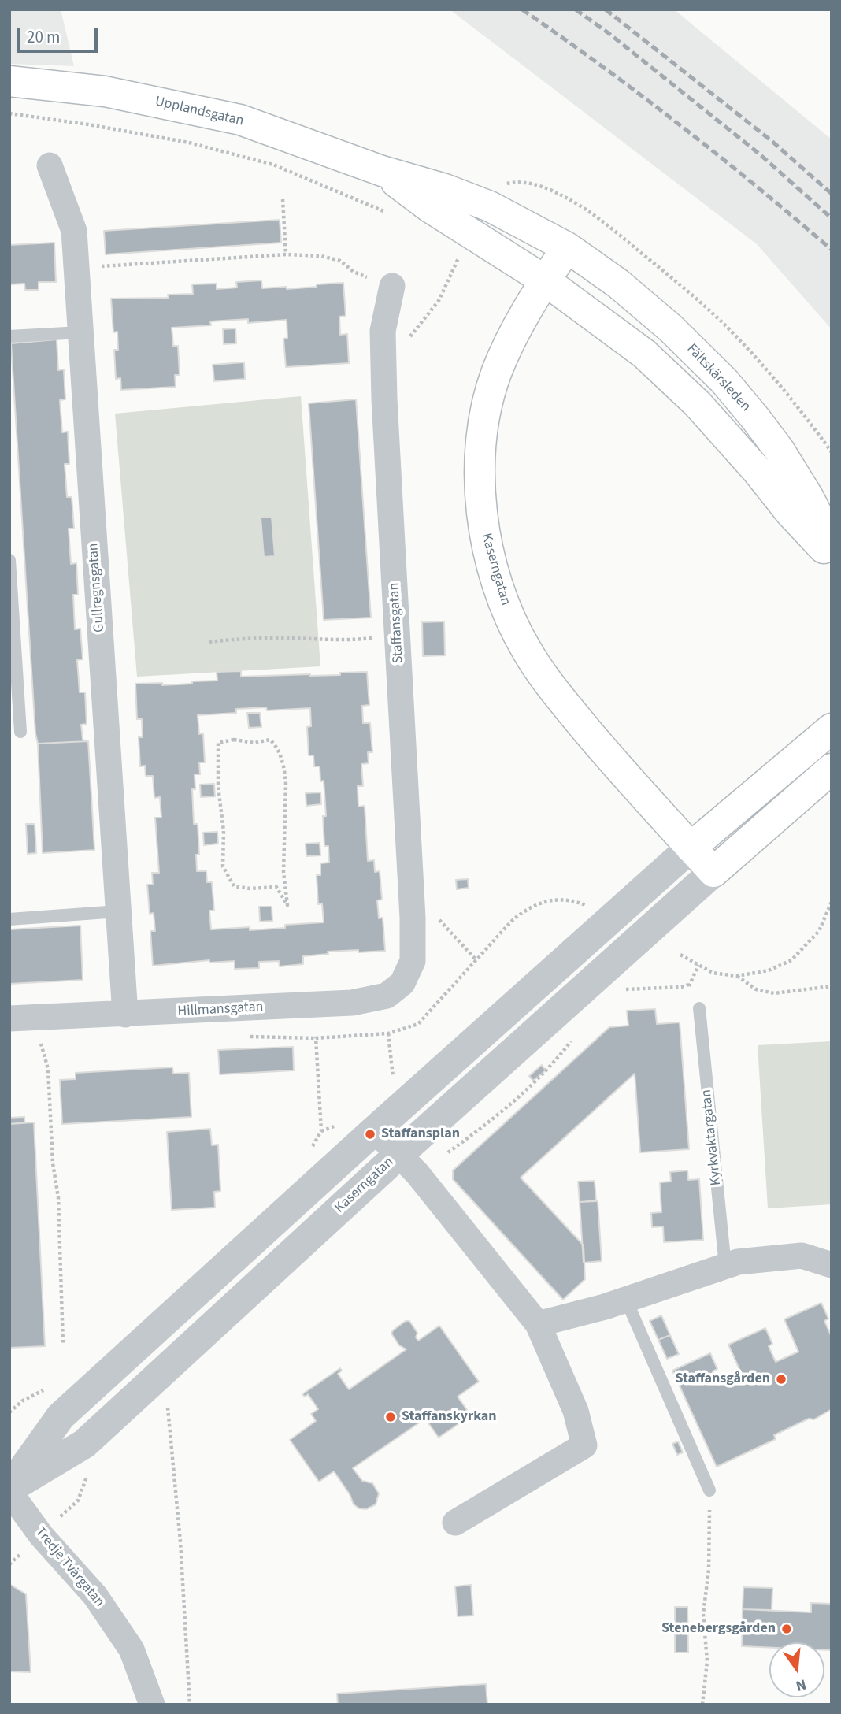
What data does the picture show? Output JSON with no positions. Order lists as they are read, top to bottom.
{
  "streets": {
    "main road": ["Upplandsgatan", "Fältskärsleden", "Kaserngatan"],
    "street": [
      "Gullregnsgatan",
      "Staffansgatan",
      "Hillmansgatan",
      "Tredje Tvärgatan"
    ],
    "lane": ["Kyrkvaktargatan"]
  },
  "crossings": [
    ["Upplandsgatan", "Fältskärsleden"],
    ["Upplandsgatan", "Kaserngatan"],
    ["Fältskärsleden", "Kaserngatan"],
    ["Kaserngatan", "Tredje Tvärgatan"],
    ["Gullregnsgatan", "Hillmansgatan"],
    ["Staffansgatan", "Hillmansgatan"]
  ],
  "places": [
    "Staffansplan",
    "Staffansgården",
    "Staffanskyrkan",
    "Stenebergsgården"
  ],
  "scale_bar": "20 m",
  "north": "bottom"
}
